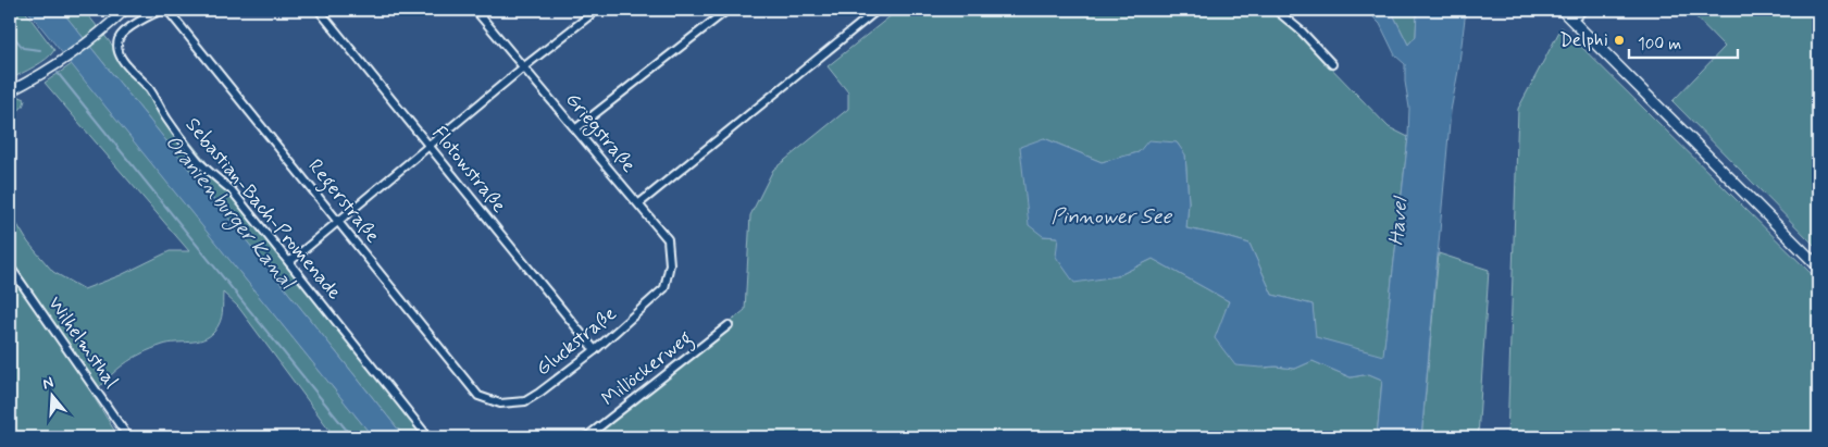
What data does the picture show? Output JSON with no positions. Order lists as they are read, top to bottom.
{
  "streets": {
    "street": [
      "Griegstraße",
      "Flotowstraße",
      "Regerstraße",
      "Sebastian-Bach-Promenade",
      "Gluckstraße",
      "Wilhelmsthal",
      "Millöckerweg"
    ]
  },
  "crossings": [
    ["Griegstraße", "Gluckstraße"],
    ["Flotowstraße", "Gluckstraße"],
    ["Regerstraße", "Gluckstraße"]
  ],
  "water": ["Oranienburger Kanal", "Pinnower See", "Havel"],
  "places": ["Delphi"],
  "scale_bar": "100 m",
  "north": "top"
}
